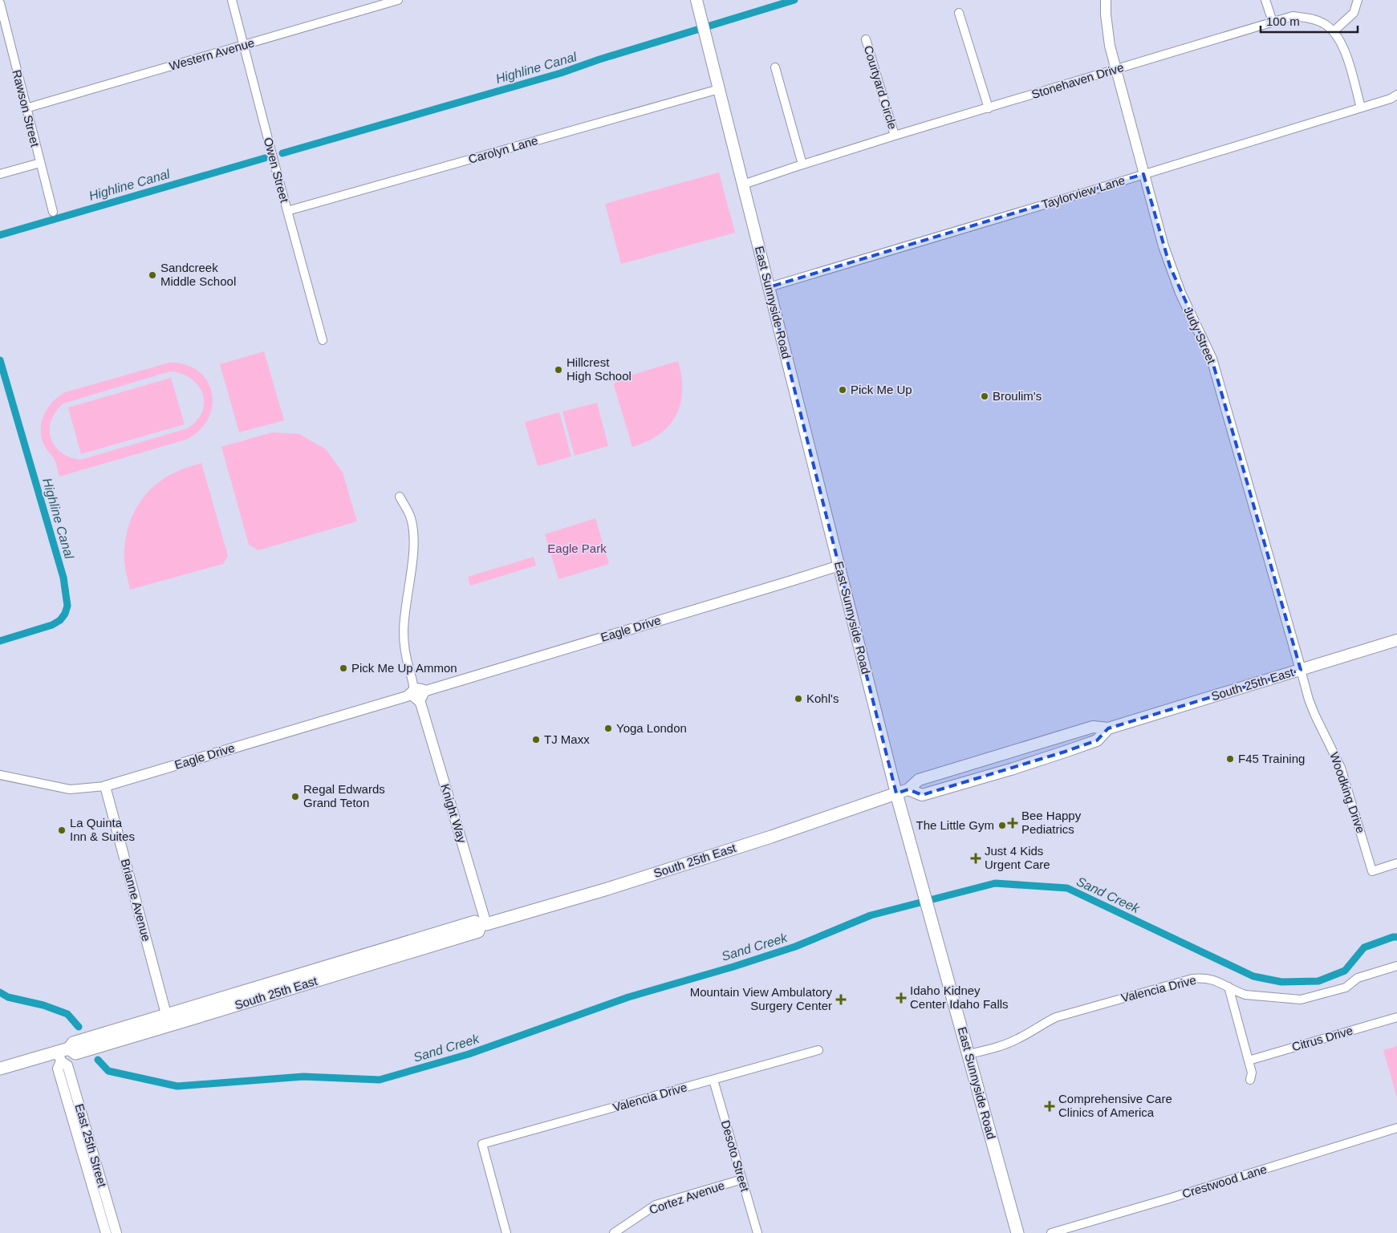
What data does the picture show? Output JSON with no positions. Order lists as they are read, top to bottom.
{
  "streets": {
    "main road": ["East Sunnyside Road", "South 25th East"],
    "street": [
      "Western Avenue",
      "Stonehaven Drive",
      "Courtyard Circle",
      "Rawson Street",
      "Carolyn Lane",
      "Owen Street",
      "Taylorview Lane",
      "Judy Street",
      "Eagle Drive",
      "Woodking Drive",
      "Knight Way",
      "Brianne Avenue",
      "Valencia Drive",
      "Citrus Drive",
      "East 25th Street",
      "Desoto Street",
      "Crestwood Lane",
      "Cortez Avenue"
    ]
  },
  "crossings": [
    ["Western Avenue", "Rawson Street"],
    ["Western Avenue", "Owen Street"],
    ["Stonehaven Drive", "Courtyard Circle"],
    ["Stonehaven Drive", "Taylorview Lane"],
    ["Stonehaven Drive", "East Sunnyside Road"],
    ["Stonehaven Drive", "Judy Street"],
    ["Carolyn Lane", "Owen Street"],
    ["Carolyn Lane", "East Sunnyside Road"],
    ["Taylorview Lane", "East Sunnyside Road"],
    ["Taylorview Lane", "Judy Street"],
    ["East Sunnyside Road", "Eagle Drive"],
    ["East Sunnyside Road", "South 25th East"],
    ["East Sunnyside Road", "Valencia Drive"],
    ["Judy Street", "South 25th East"],
    ["Judy Street", "Woodking Drive"],
    ["Eagle Drive", "Knight Way"],
    ["Eagle Drive", "Brianne Avenue"],
    ["South 25th East", "Woodking Drive"],
    ["South 25th East", "Knight Way"],
    ["South 25th East", "Brianne Avenue"],
    ["South 25th East", "East 25th Street"],
    ["Valencia Drive", "Desoto Street"],
    ["Desoto Street", "Cortez Avenue"]
  ],
  "water": ["Highline Canal", "Sand Creek"],
  "parks": ["Eagle Park"],
  "places": {
    "other": [
      "Sandcreek Middle School",
      "Hillcrest High School",
      "Pick Me Up",
      "Broulim's",
      "Pick Me Up Ammon",
      "Kohl's",
      "Yoga London",
      "TJ Maxx",
      "F45 Training",
      "Regal Edwards Grand Teton",
      "The Little Gym",
      "La Quinta Inn & Suites"
    ],
    "health": [
      "Bee Happy Pediatrics",
      "Just 4 Kids Urgent Care",
      "Idaho Kidney Center Idaho Falls",
      "Mountain View Ambulatory Surgery Center",
      "Comprehensive Care Clinics of America"
    ]
  },
  "scale_bar": "100 m"
}
